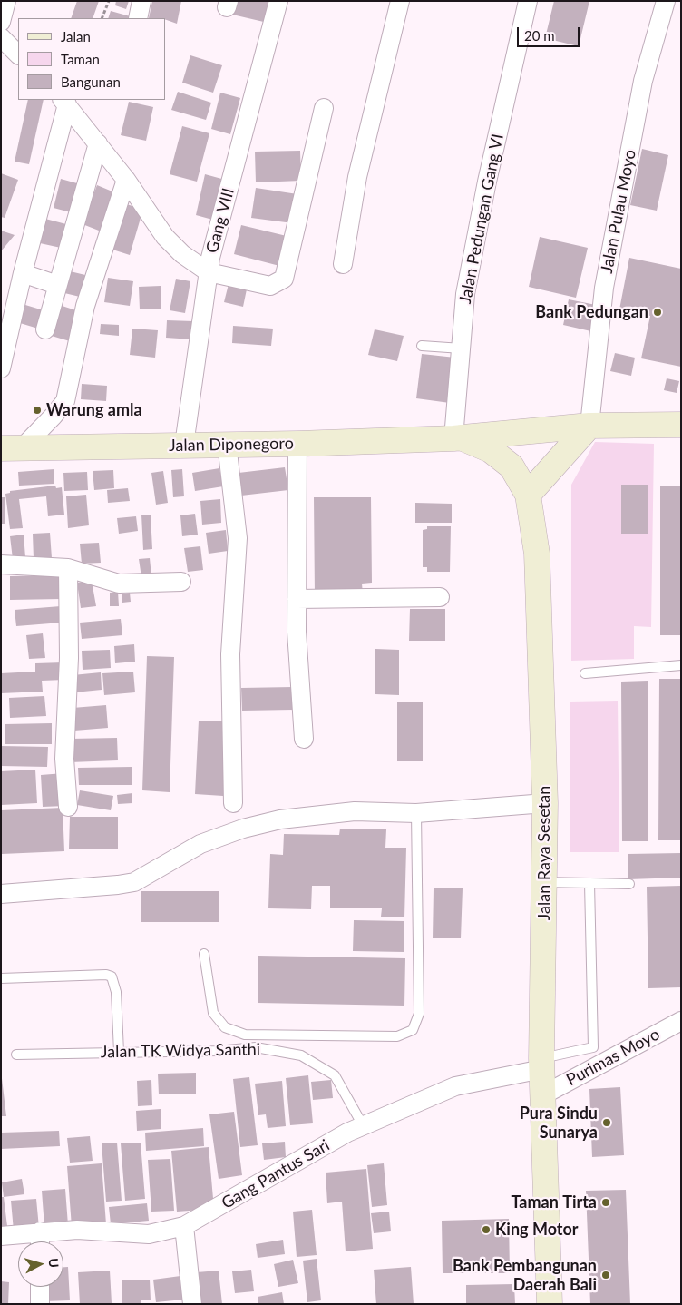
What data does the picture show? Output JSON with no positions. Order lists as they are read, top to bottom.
{
  "streets": {
    "main road": ["Jalan Diponegoro", "Jalan Raya Sesetan"],
    "street": [
      "Jalan Pulau Moyo",
      "Jalan Pedungan Gang VI",
      "Gang VIII",
      "Purimas Moyo",
      "Gang Pantus Sari"
    ],
    "lane": ["Jalan TK Widya Santhi"]
  },
  "crossings": [
    ["Jalan Pedungan Gang VI", "Jalan Diponegoro"],
    ["Jalan Pedungan Gang VI", "Jalan Raya Sesetan"],
    ["Gang VIII", "Jalan Diponegoro"],
    ["Jalan Diponegoro", "Jalan Raya Sesetan"],
    ["Jalan Raya Sesetan", "Purimas Moyo"],
    ["Jalan Raya Sesetan", "Gang Pantus Sari"],
    ["Jalan TK Widya Santhi", "Gang Pantus Sari"]
  ],
  "places": [
    "Bank Pedungan",
    "Warung amla",
    "Pura Sindu Sunarya",
    "Taman Tirta",
    "King Motor",
    "Bank Pembangunan Daerah Bali"
  ],
  "legend": ["Jalan", "Taman", "Bangunan"],
  "scale_bar": "20 m",
  "north": "right"
}
